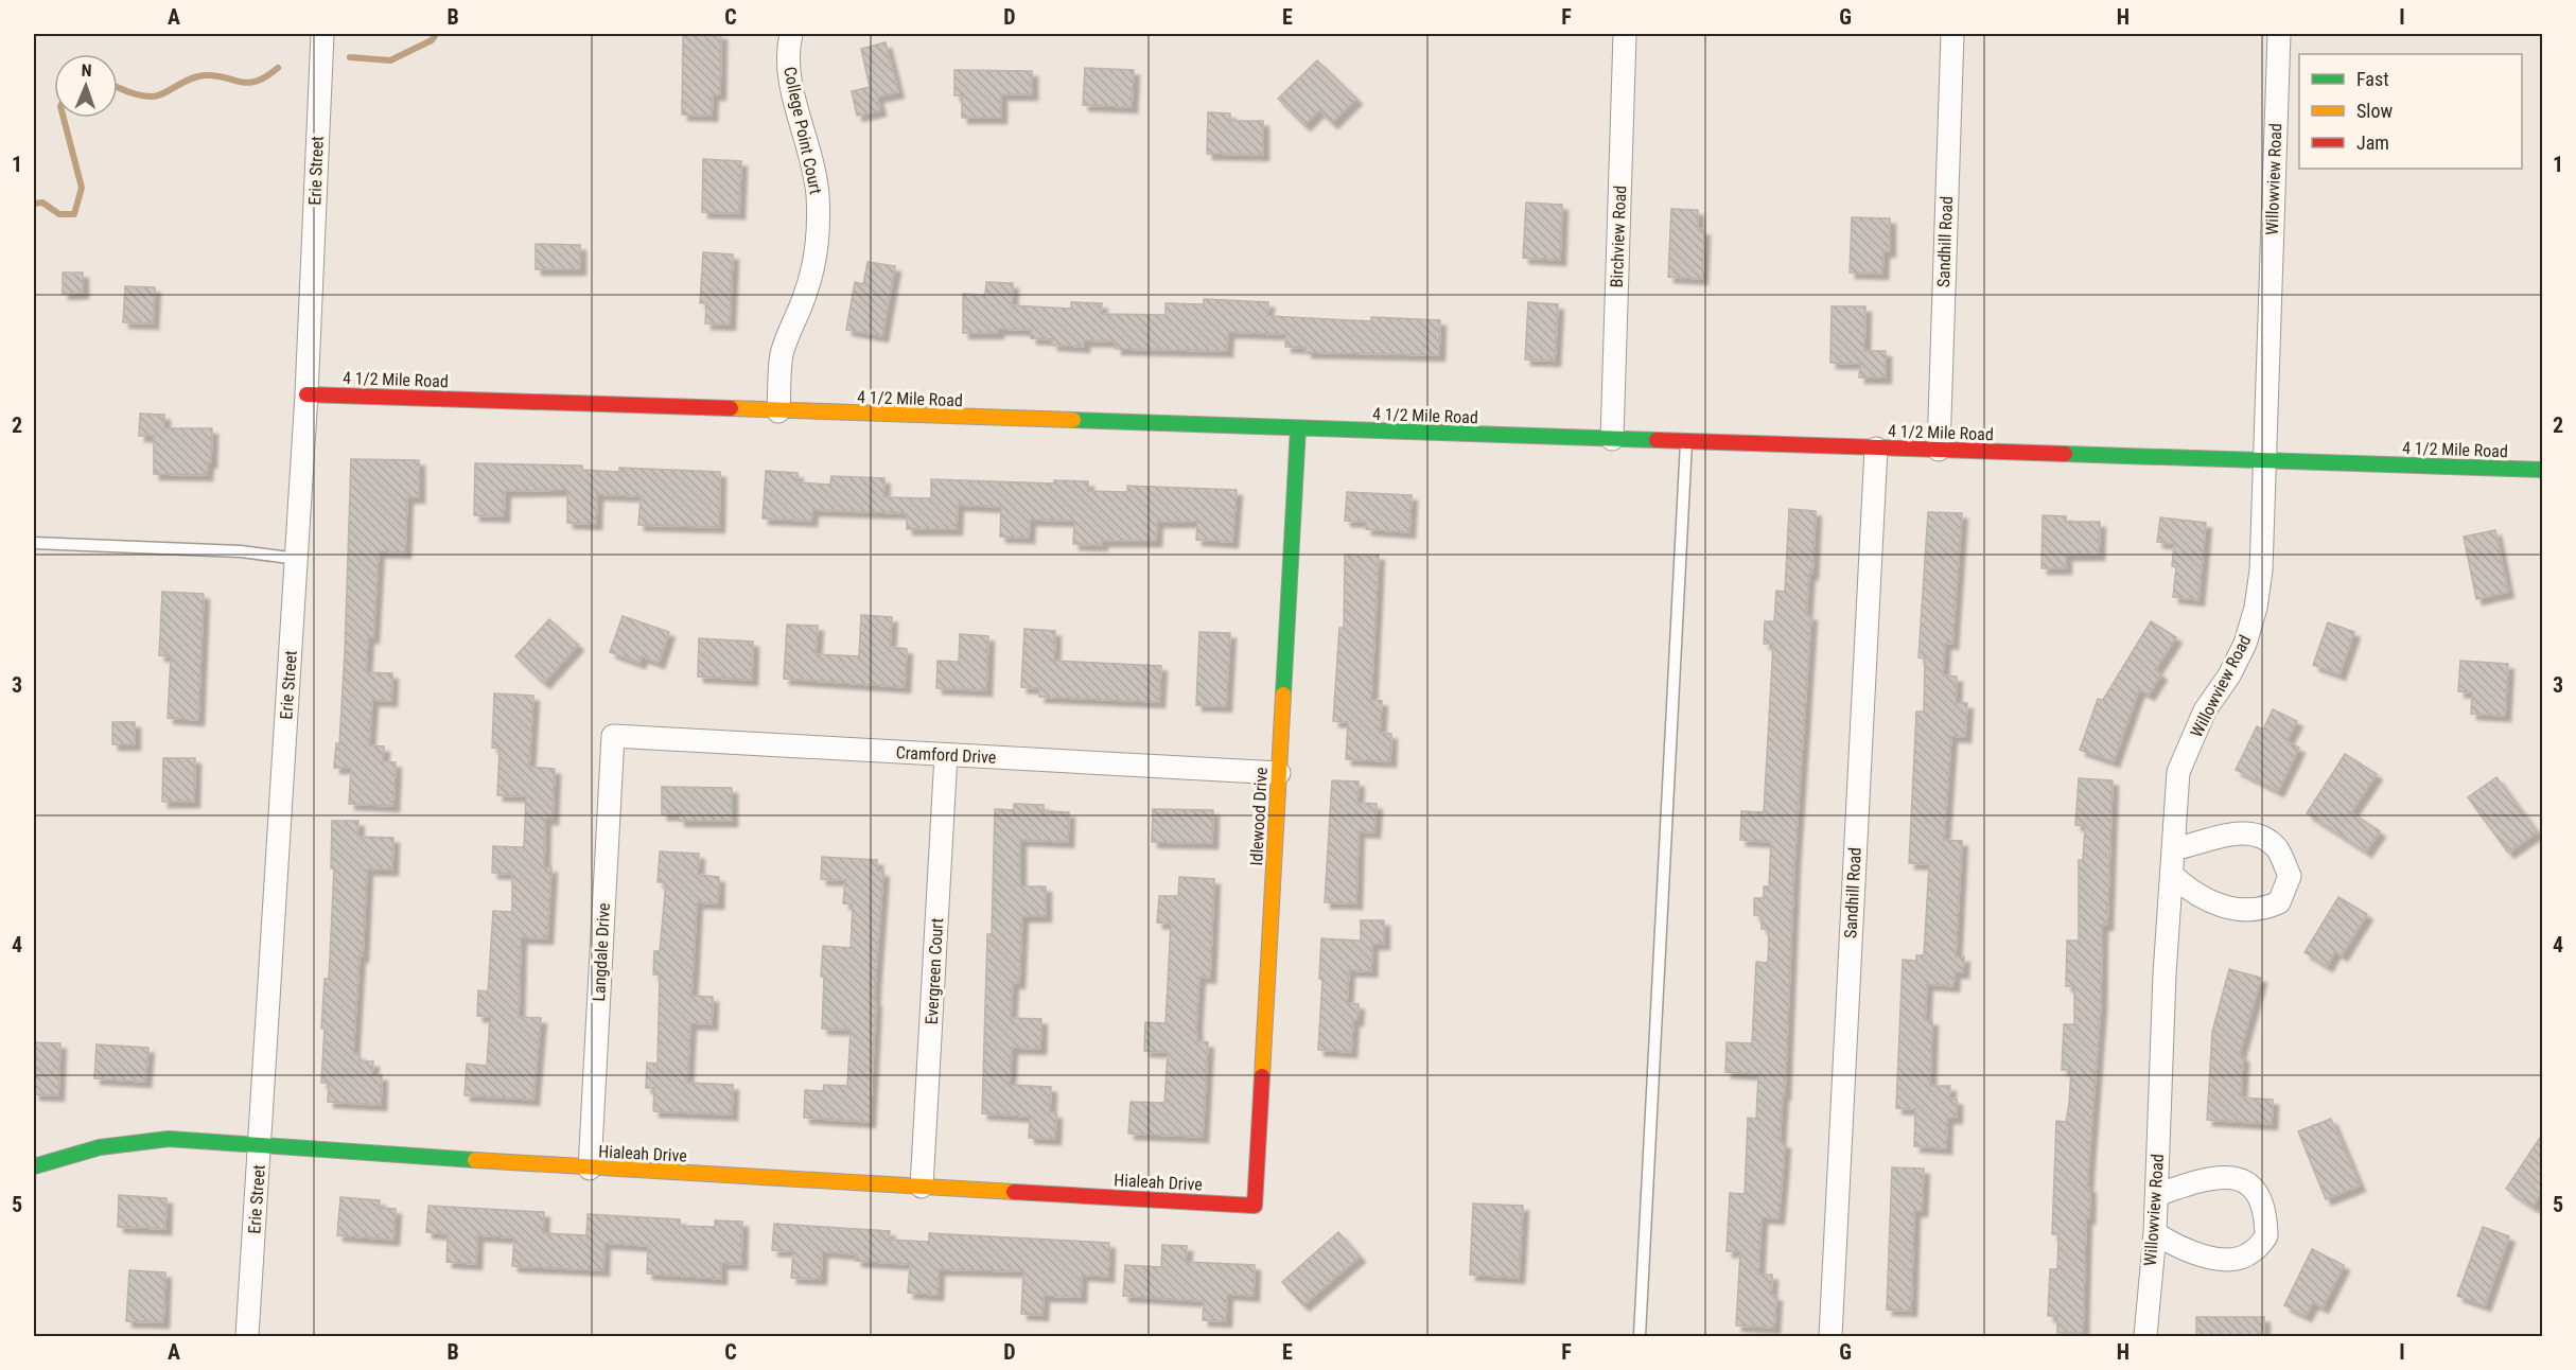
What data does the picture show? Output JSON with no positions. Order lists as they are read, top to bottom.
{
  "streets": {
    "street": [
      "College Point Court",
      "Erie Street",
      "Willowview Road",
      "Birchview Road",
      "Sandhill Road",
      "4 1/2 Mile Road",
      "Cramford Drive",
      "Idlewood Drive",
      "Langdale Drive",
      "Evergreen Court",
      "Hialeah Drive"
    ]
  },
  "crossings": [
    ["College Point Court", "4 1/2 Mile Road"],
    ["Erie Street", "4 1/2 Mile Road"],
    ["Erie Street", "Hialeah Drive"],
    ["Willowview Road", "4 1/2 Mile Road"],
    ["Birchview Road", "4 1/2 Mile Road"],
    ["Sandhill Road", "4 1/2 Mile Road"],
    ["4 1/2 Mile Road", "Idlewood Drive"],
    ["Cramford Drive", "Idlewood Drive"],
    ["Cramford Drive", "Langdale Drive"],
    ["Cramford Drive", "Evergreen Court"],
    ["Idlewood Drive", "Hialeah Drive"],
    ["Langdale Drive", "Hialeah Drive"],
    ["Evergreen Court", "Hialeah Drive"]
  ],
  "legend": ["Fast", "Slow", "Jam"],
  "north": "top",
  "grid": {
    "columns": [
      "A",
      "B",
      "C",
      "D",
      "E",
      "F",
      "G",
      "H",
      "I"
    ],
    "rows": [
      "1",
      "2",
      "3",
      "4",
      "5"
    ]
  }
}
